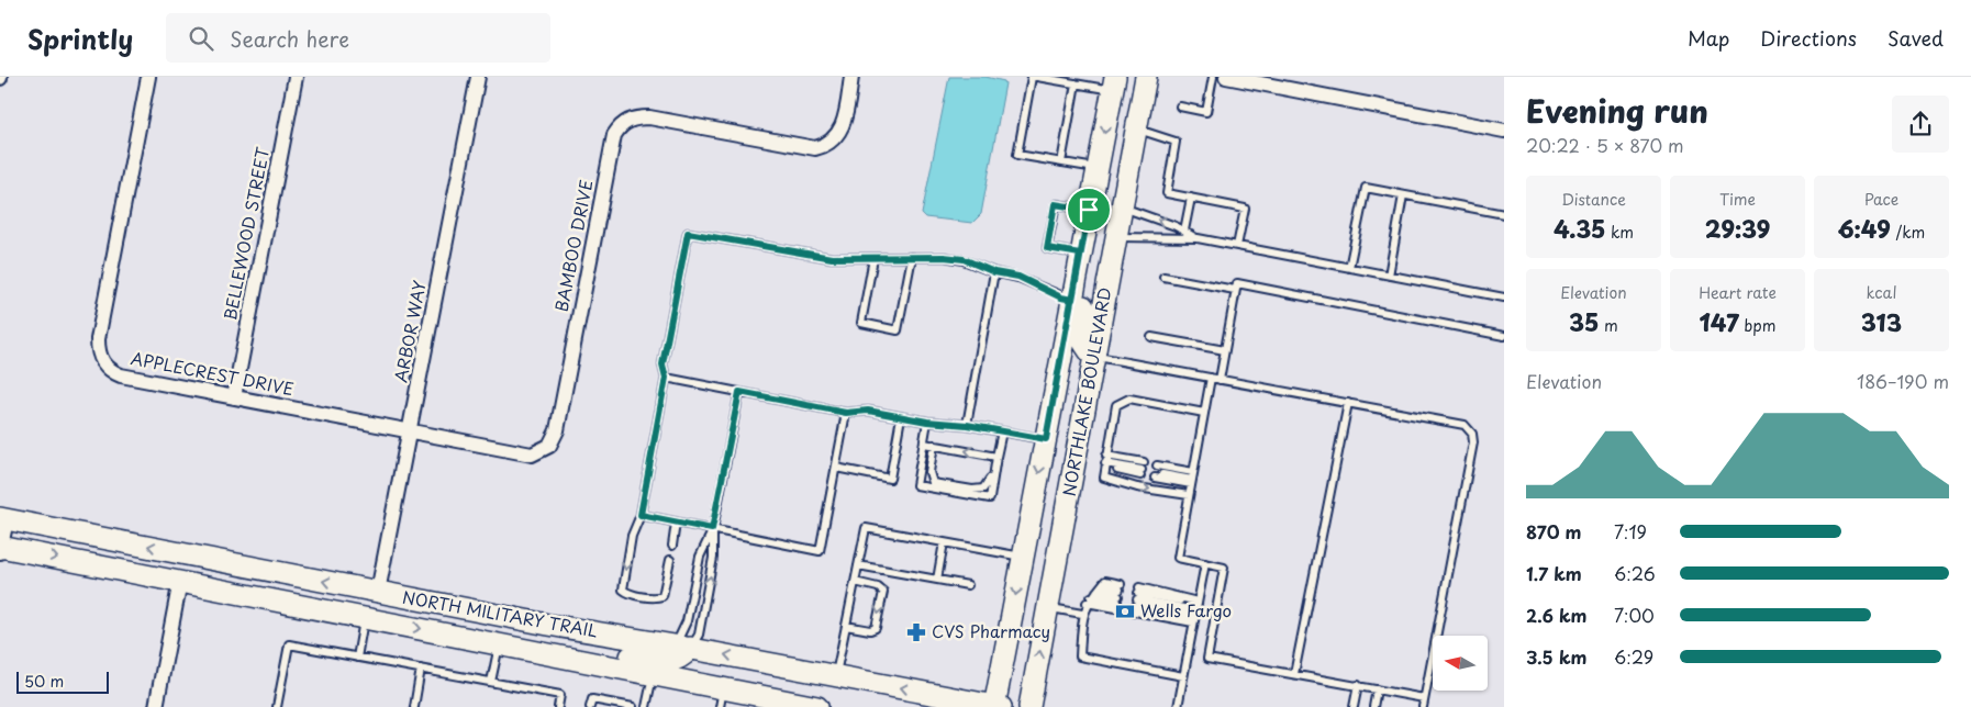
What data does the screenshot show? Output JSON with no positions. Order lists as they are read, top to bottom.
{
  "streets": {
    "main road": ["NORTHLAKE BOULEVARD", "NORTH MILITARY TRAIL"],
    "street": [
      "BELLEWOOD STREET",
      "BAMBOO DRIVE",
      "ARBOR WAY",
      "APPLECREST DRIVE"
    ]
  },
  "crossings": [
    ["BELLEWOOD STREET", "APPLECREST DRIVE"],
    ["BAMBOO DRIVE", "ARBOR WAY"],
    ["BAMBOO DRIVE", "APPLECREST DRIVE"],
    ["ARBOR WAY", "APPLECREST DRIVE"],
    ["ARBOR WAY", "NORTH MILITARY TRAIL"],
    ["NORTHLAKE BOULEVARD", "NORTH MILITARY TRAIL"]
  ],
  "places": {
    "bank": ["Wells Fargo"],
    "pharmacy": ["CVS Pharmacy"]
  },
  "scale_bar": "50 m",
  "north": "left",
  "page": {
    "header": "Sprintly",
    "search": "Search here",
    "nav": ["Map", "Directions", "Saved"],
    "heading": ["Evening run", "20:22 · 5 × 870 m"],
    "stats": [
      ["Distance", "4.35 km"],
      ["Time", "29:39"],
      ["Pace", "6:49 /km"],
      ["Elevation", "35 m"],
      ["Heart rate", "147 bpm"],
      ["kcal", "313"]
    ],
    "chart": ["Elevation", "186–190 m"],
    "list": [
      {
        "name": "870 m",
        "note": "7:19"
      },
      {
        "name": "1.7 km",
        "note": "6:26"
      },
      {
        "name": "2.6 km",
        "note": "7:00"
      },
      {
        "name": "3.5 km",
        "note": "6:29"
      }
    ],
    "scale": "50 m"
  }
}
